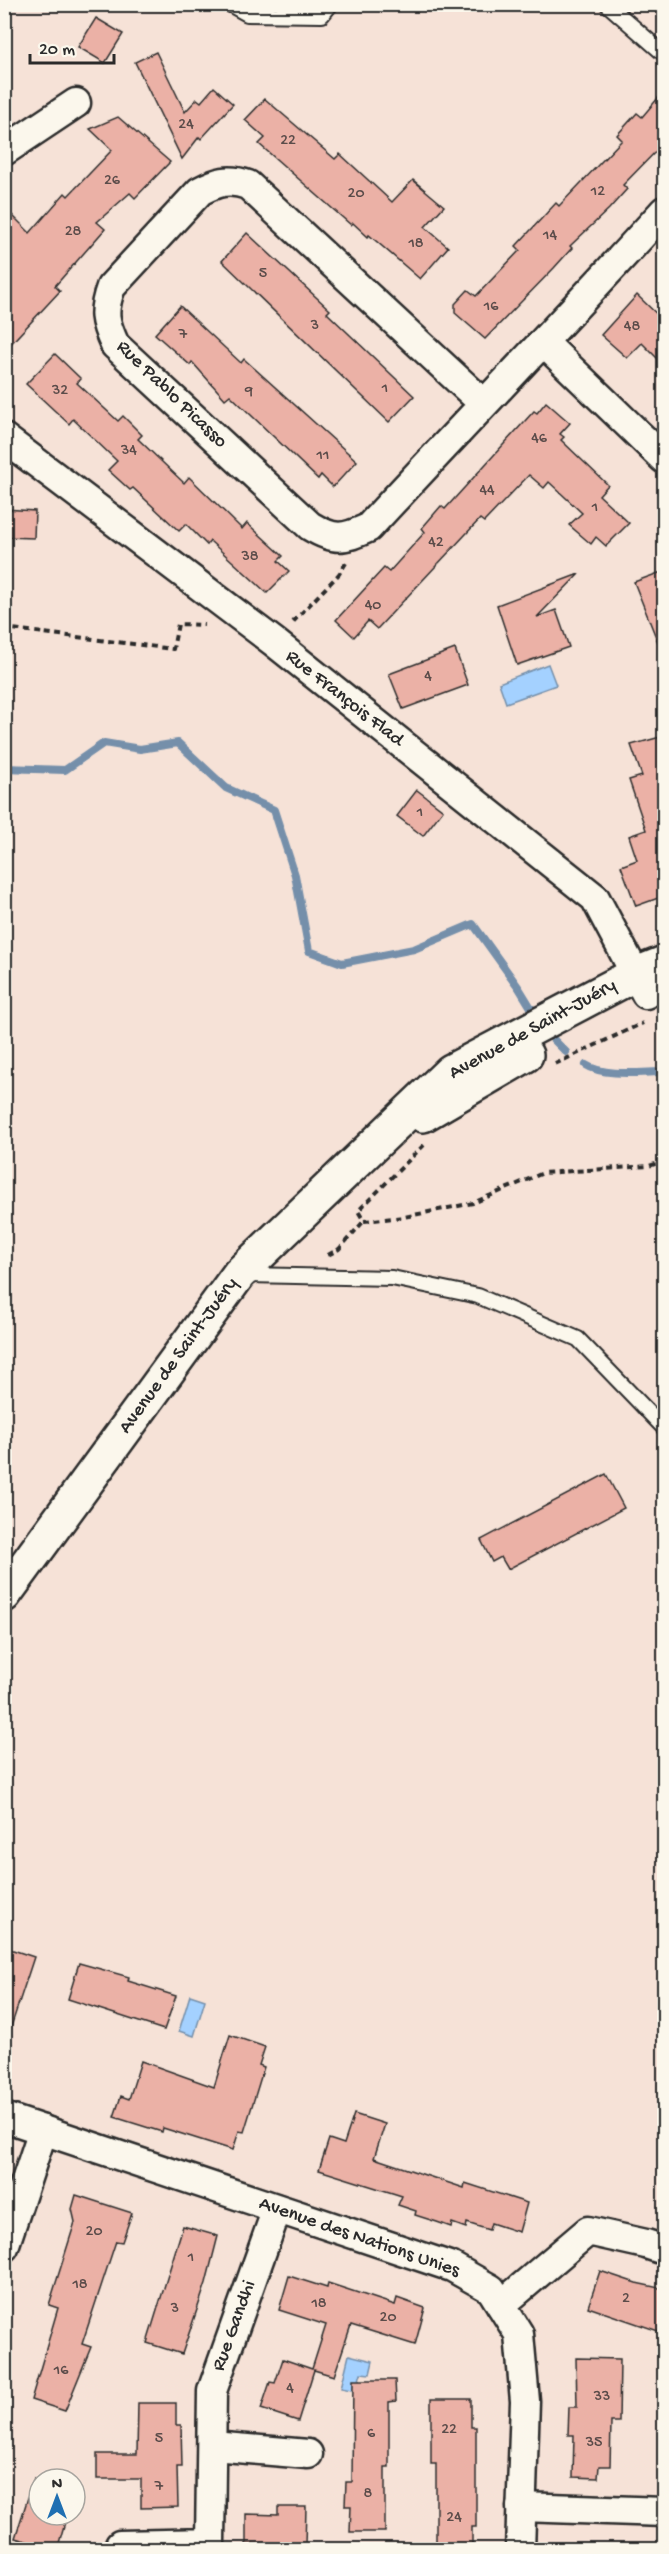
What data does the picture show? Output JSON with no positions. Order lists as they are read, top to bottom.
{
  "streets": {
    "main road": ["Avenue de Saint-Juéry"],
    "street": [
      "Rue Pablo Picasso",
      "Rue François Flad",
      "Avenue des Nations Unies",
      "Rue Gandhi"
    ]
  },
  "crossings": [
    ["Rue François Flad", "Avenue de Saint-Juéry"],
    ["Avenue des Nations Unies", "Rue Gandhi"]
  ],
  "house_numbers": [
    "24",
    "22",
    "26",
    "12",
    "20",
    "28",
    "14",
    "18",
    "5",
    "16",
    "3",
    "48",
    "7",
    "1",
    "32",
    "9",
    "46",
    "34",
    "11",
    "44",
    "1",
    "42",
    "38",
    "40",
    "4",
    "1",
    "20",
    "1",
    "18",
    "2",
    "18",
    "3",
    "20",
    "16",
    "4",
    "33",
    "22",
    "6",
    "5",
    "35",
    "7",
    "8",
    "24"
  ],
  "scale_bar": "20 m",
  "north": "top"
}
